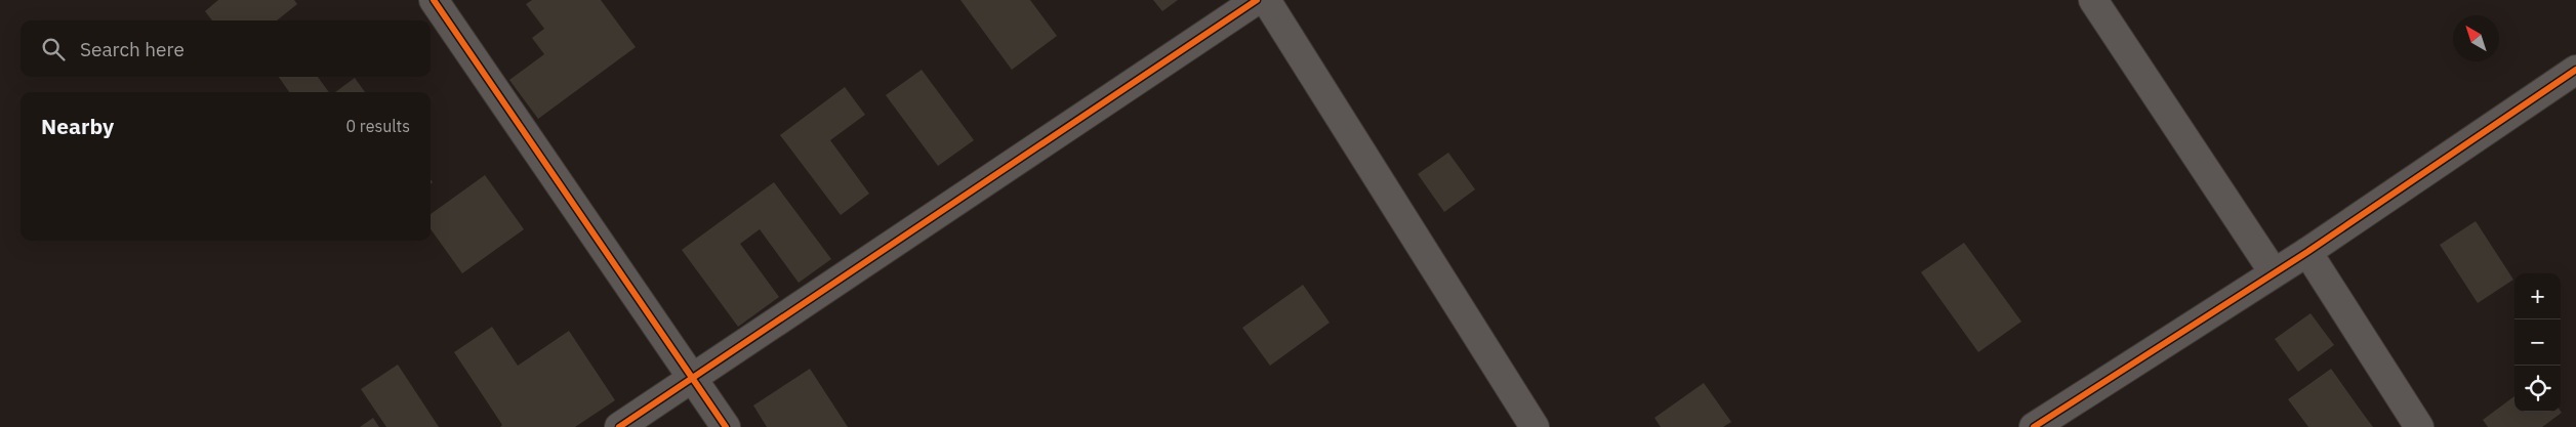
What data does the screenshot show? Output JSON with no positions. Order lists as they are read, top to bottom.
{
  "north": "top left",
  "page": {
    "search": "Search here",
    "heading": ["Nearby", "0 results"],
    "map_buttons": ["+", "−"]
  }
}
